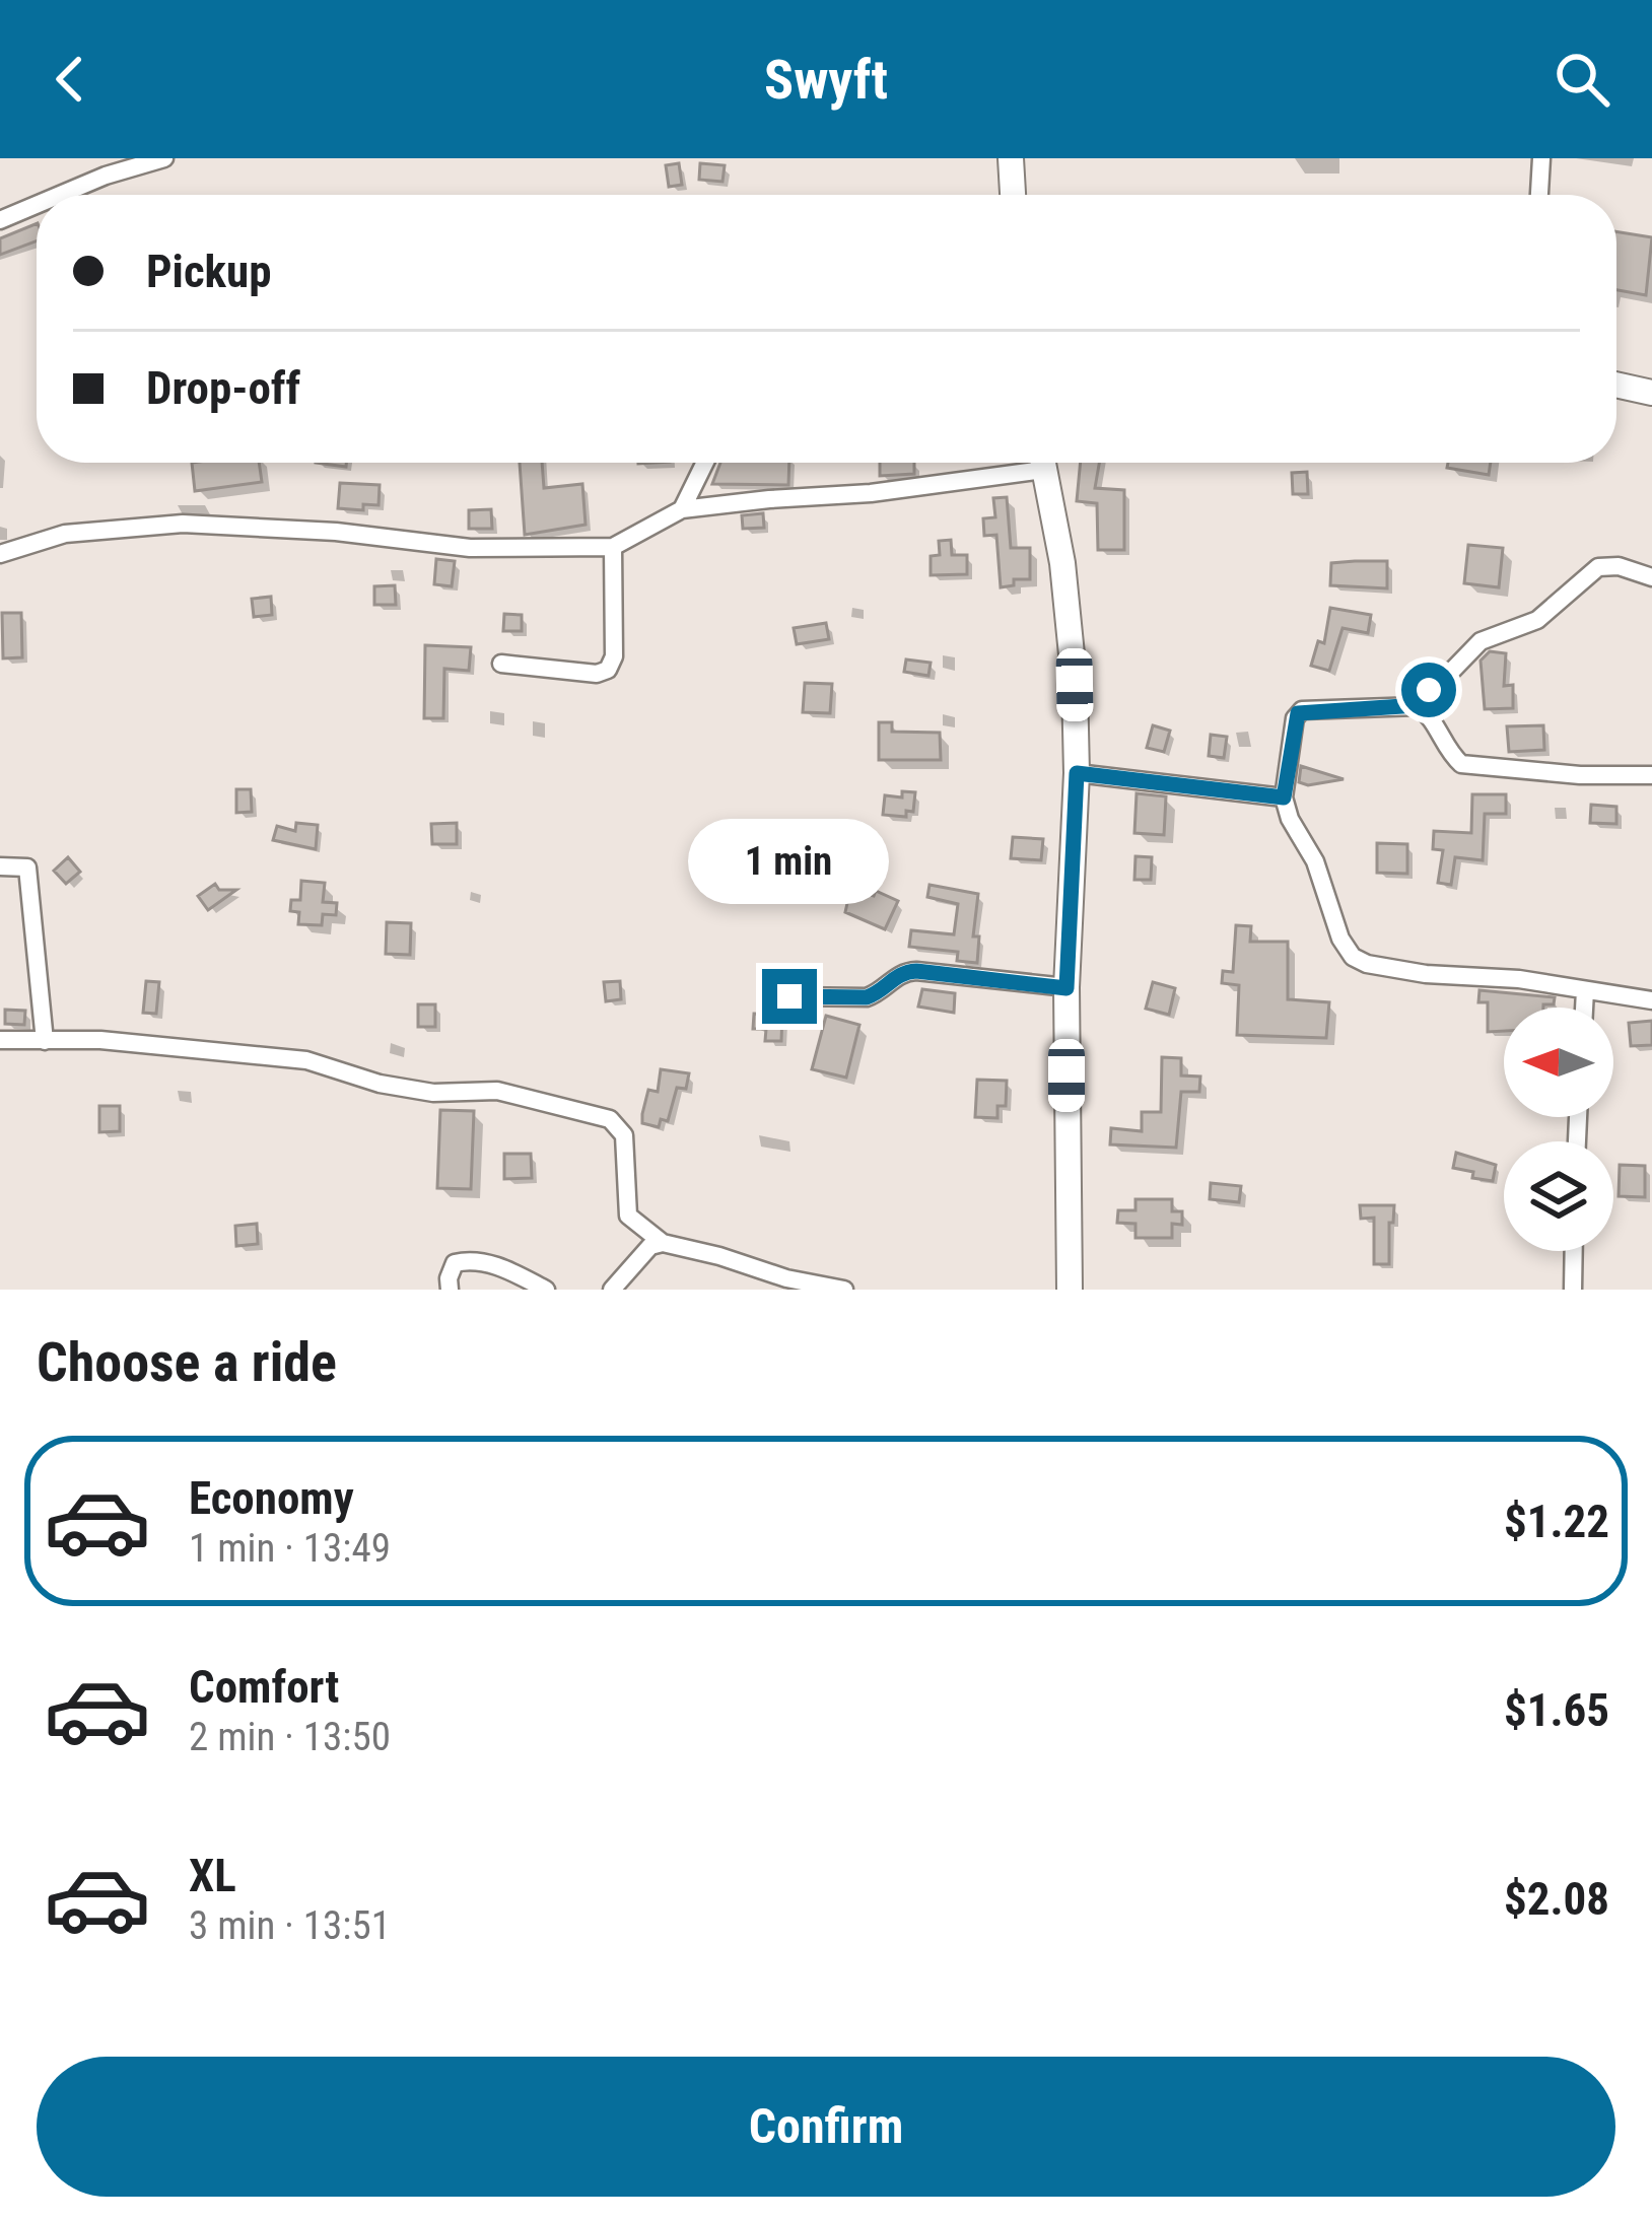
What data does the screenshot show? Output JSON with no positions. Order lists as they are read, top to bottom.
{
  "north": "left",
  "page": {
    "header": "Swyft",
    "banner": ["Pickup", "Drop-off"],
    "bubble": "1 min",
    "heading": "Choose a ride",
    "list": [
      {
        "name": "Economy",
        "note": "1 min · 13:49",
        "value": "$1.22"
      },
      {
        "name": "Comfort",
        "note": "2 min · 13:50",
        "value": "$1.65"
      },
      {
        "name": "XL",
        "note": "3 min · 13:51",
        "value": "$2.08"
      }
    ],
    "buttons": "Confirm"
  }
}
